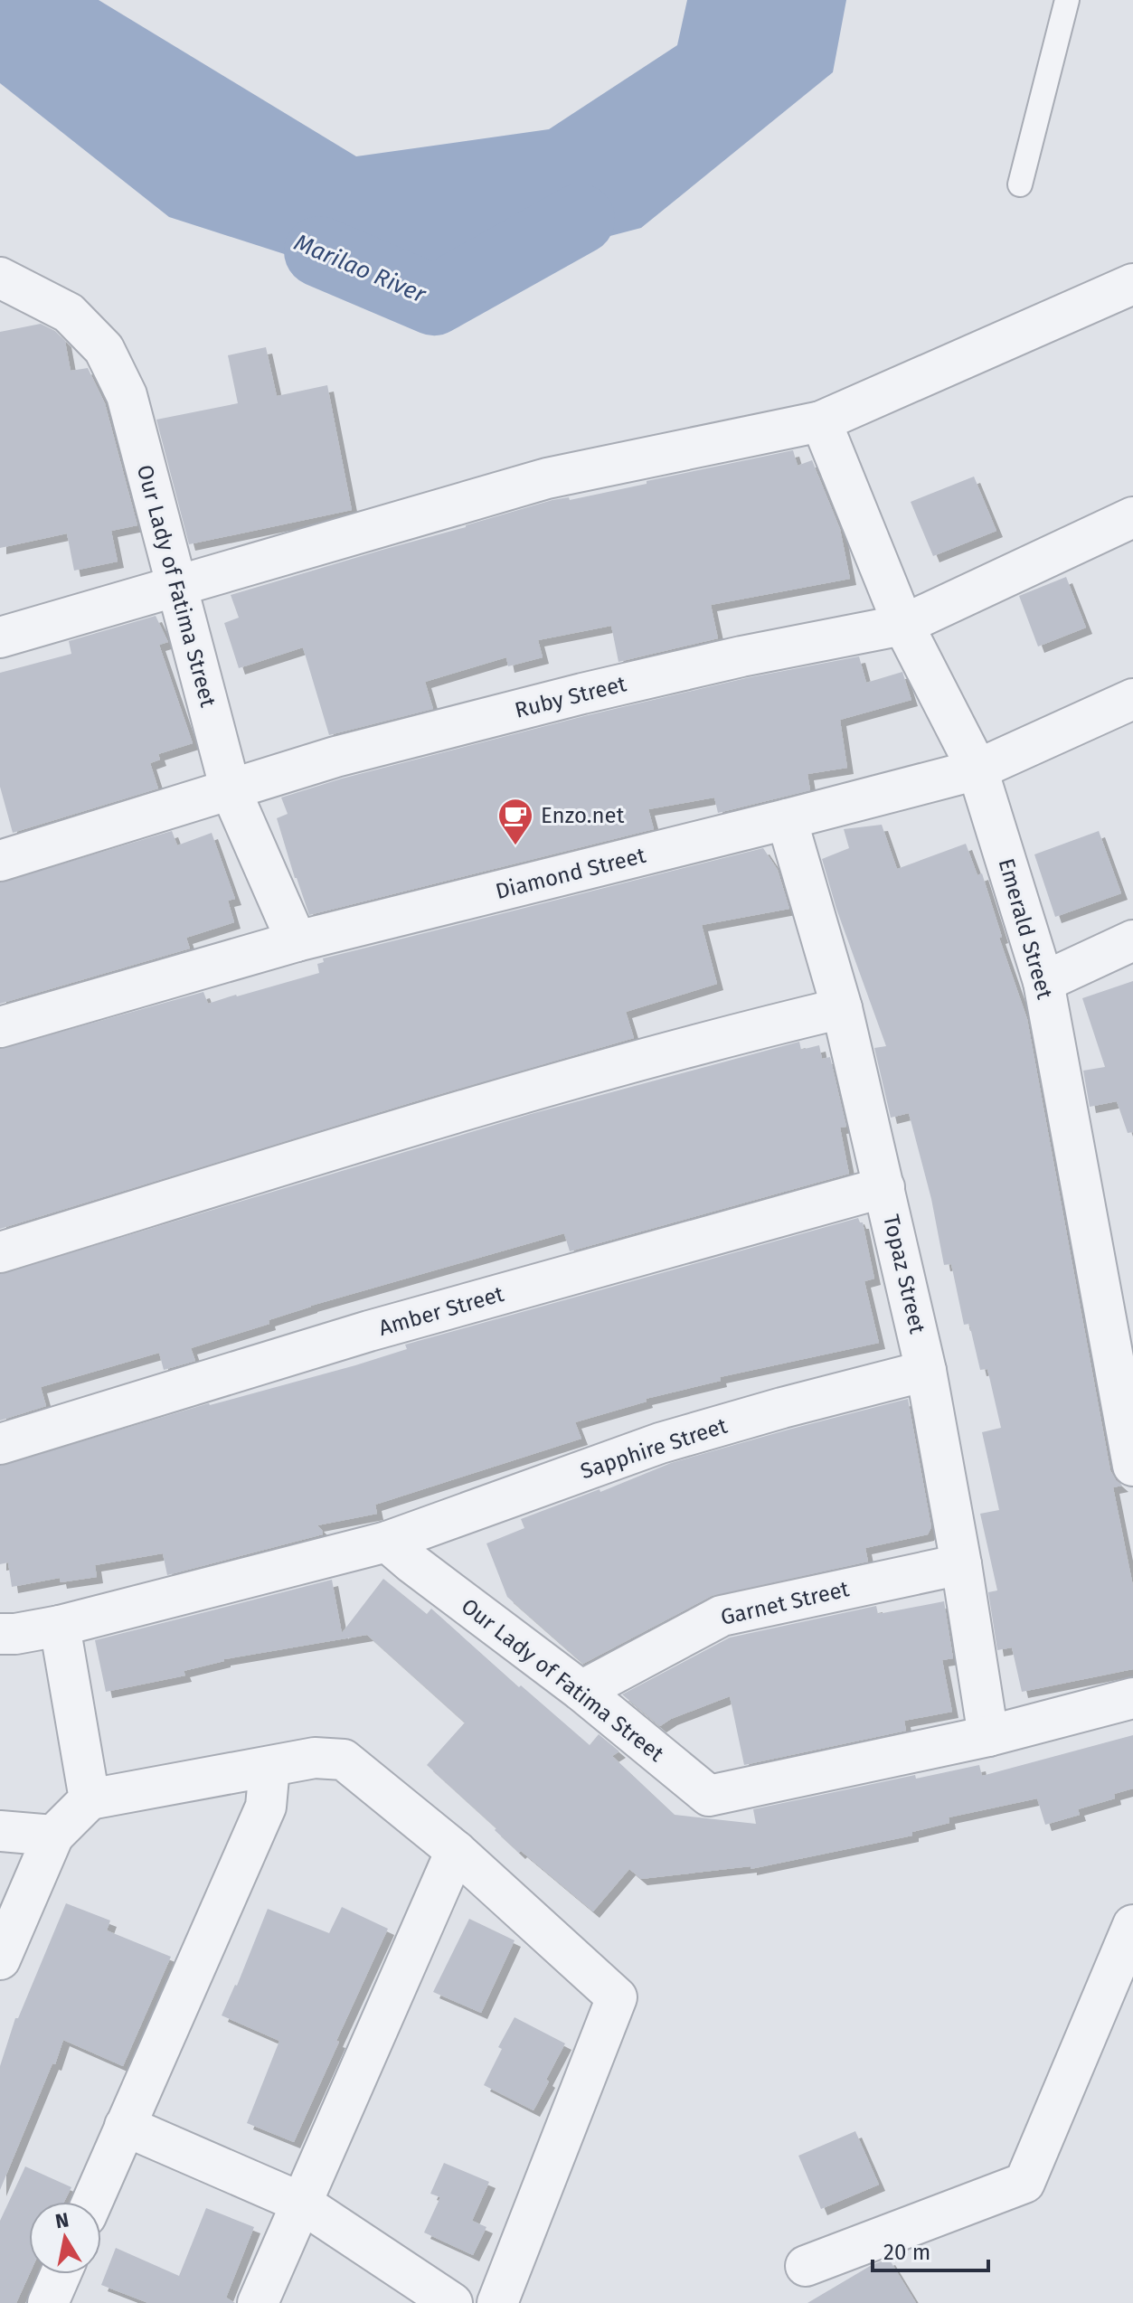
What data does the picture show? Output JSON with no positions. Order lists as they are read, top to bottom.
{
  "streets": {
    "street": [
      "Our Lady of Fatima Street",
      "Ruby Street",
      "Diamond Street",
      "Emerald Street",
      "Topaz Street",
      "Amber Street",
      "Sapphire Street",
      "Garnet Street"
    ]
  },
  "crossings": [
    ["Our Lady of Fatima Street", "Ruby Street"],
    ["Our Lady of Fatima Street", "Diamond Street"],
    ["Our Lady of Fatima Street", "Topaz Street"],
    ["Our Lady of Fatima Street", "Sapphire Street"],
    ["Our Lady of Fatima Street", "Garnet Street"],
    ["Ruby Street", "Emerald Street"],
    ["Diamond Street", "Emerald Street"],
    ["Diamond Street", "Topaz Street"],
    ["Topaz Street", "Amber Street"],
    ["Topaz Street", "Sapphire Street"],
    ["Topaz Street", "Garnet Street"]
  ],
  "water": ["Marilao River"],
  "places": {
    "cafe": ["Enzo.net"]
  },
  "scale_bar": "20 m",
  "north": "top"
}
